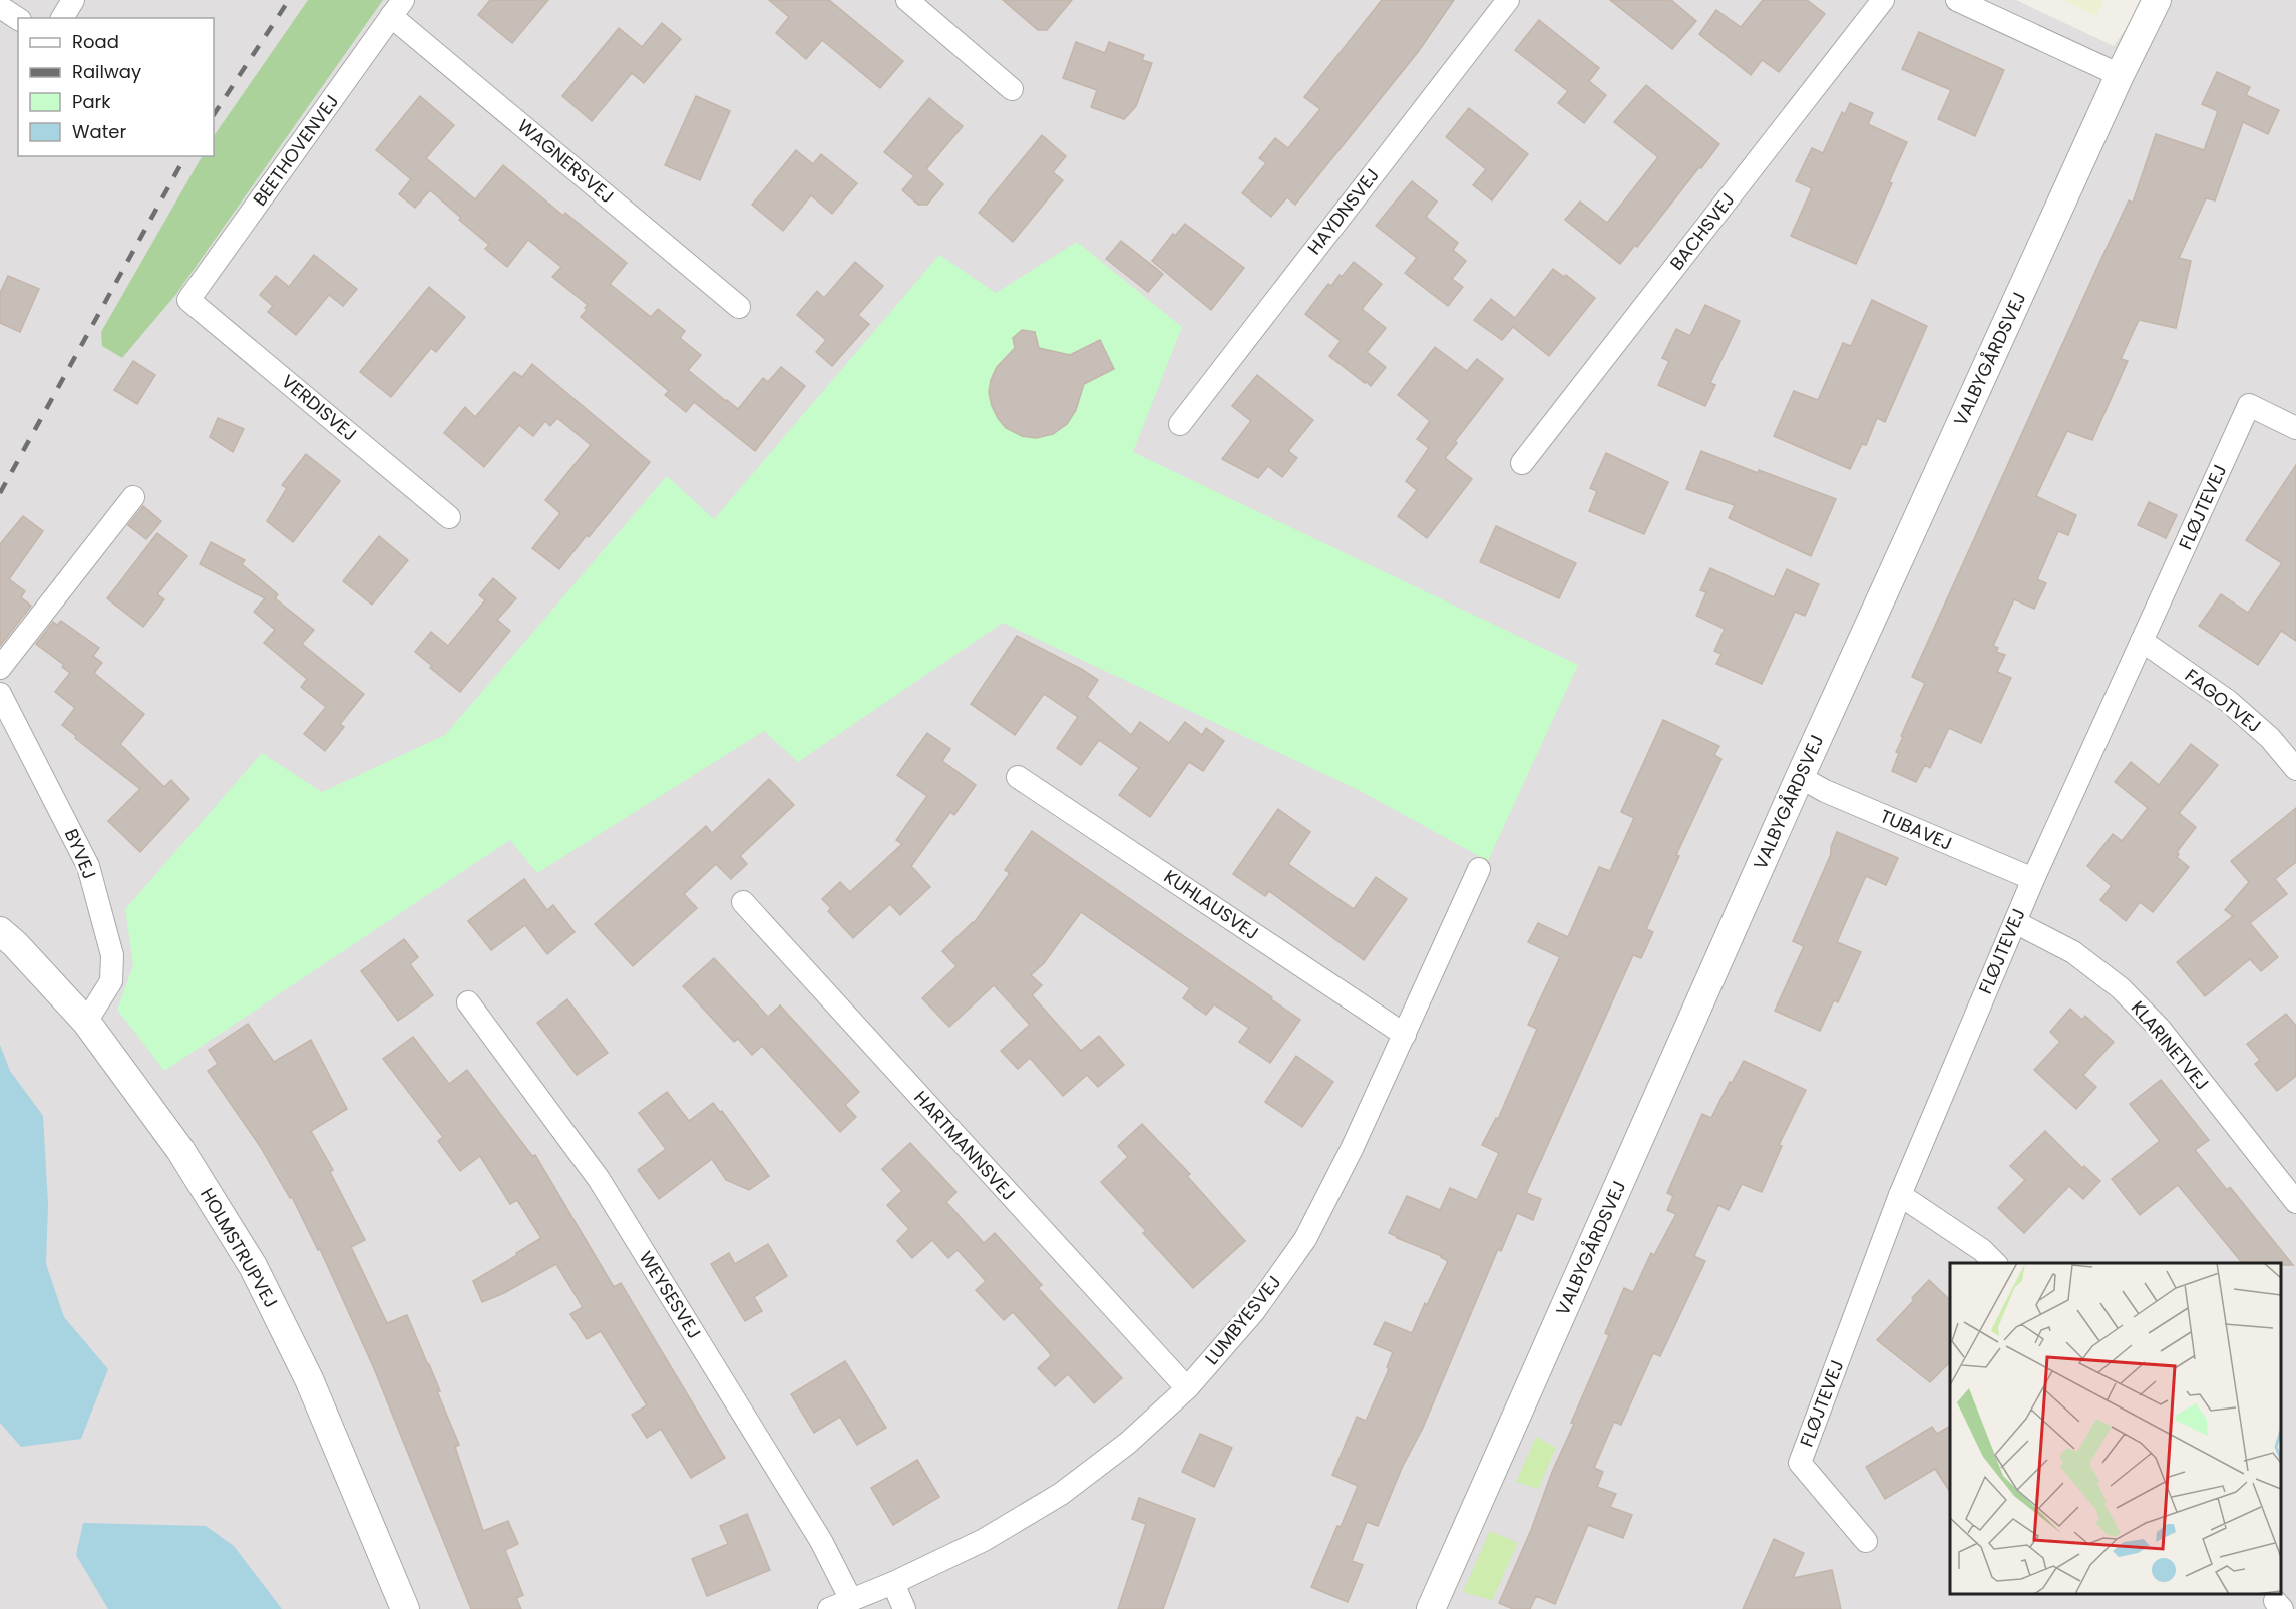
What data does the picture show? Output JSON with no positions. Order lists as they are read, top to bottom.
{
  "streets": {
    "street": [
      "BEETHOVENVEJ",
      "WAGNERSVEJ",
      "HAYDNSVEJ",
      "BACHSVEJ",
      "VALBYGÅRDSVEJ",
      "VERDISVEJ",
      "FLØJTEVEJ",
      "FAGOTVEJ",
      "TUBAVEJ",
      "BYVEJ",
      "KUHLAUSVEJ",
      "KLARINETVEJ",
      "HARTMANNSVEJ",
      "HOLMSTRUPVEJ",
      "WEYSESVEJ",
      "LUMBYESVEJ"
    ]
  },
  "crossings": [
    ["BEETHOVENVEJ", "WAGNERSVEJ"],
    ["BEETHOVENVEJ", "VERDISVEJ"],
    ["VALBYGÅRDSVEJ", "TUBAVEJ"],
    ["FLØJTEVEJ", "FAGOTVEJ"],
    ["FLØJTEVEJ", "TUBAVEJ"],
    ["FLØJTEVEJ", "KLARINETVEJ"],
    ["BYVEJ", "HOLMSTRUPVEJ"],
    ["KUHLAUSVEJ", "LUMBYESVEJ"],
    ["HARTMANNSVEJ", "LUMBYESVEJ"],
    ["WEYSESVEJ", "LUMBYESVEJ"]
  ],
  "legend": [
    "Road",
    "Railway",
    "Park",
    "Water"
  ]
}
